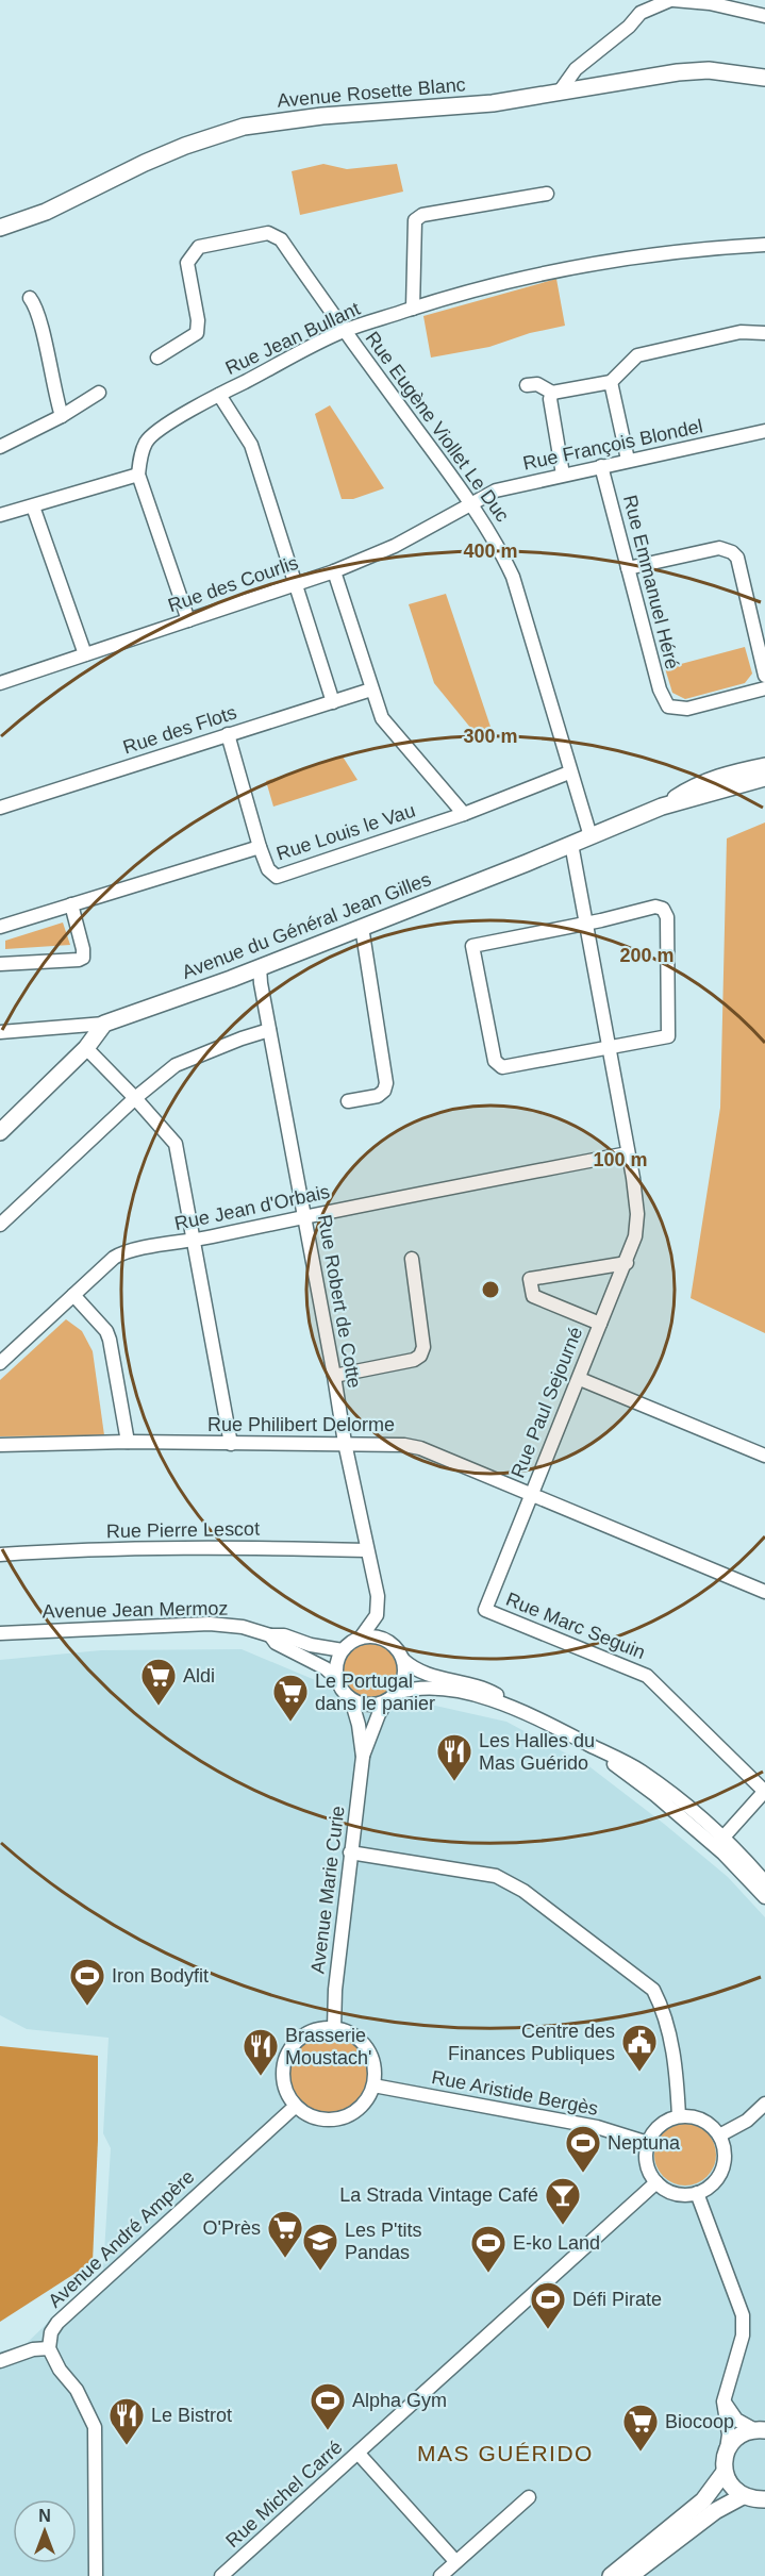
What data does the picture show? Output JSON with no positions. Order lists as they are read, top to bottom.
{
  "streets": {
    "main road": ["Avenue Rosette Blanc", "Avenue du Général Jean Gilles"],
    "street": [
      "Rue Jean Bullant",
      "Rue Eugène Viollet Le Duc",
      "Rue François Blondel",
      "Rue Emmanuel Héré",
      "Rue des Courlis",
      "Rue des Flots",
      "Rue Louis le Vau",
      "Rue Jean d'Orbais",
      "Rue Robert de Cotte",
      "Rue Paul Sejourné",
      "Rue Philibert Delorme",
      "Rue Pierre Lescot",
      "Avenue Jean Mermoz",
      "Rue Marc Seguin",
      "Avenue Marie Curie",
      "Rue Aristide Bergès",
      "Avenue André Ampère",
      "Rue Michel Carré"
    ]
  },
  "crossings": [
    ["Rue Jean Bullant", "Rue Eugène Viollet Le Duc"],
    ["Rue Eugène Viollet Le Duc", "Rue François Blondel"],
    ["Rue Eugène Viollet Le Duc", "Rue des Courlis"],
    ["Rue Eugène Viollet Le Duc", "Rue Louis le Vau"],
    ["Rue Eugène Viollet Le Duc", "Avenue du Général Jean Gilles"],
    ["Rue François Blondel", "Rue Emmanuel Héré"],
    ["Rue François Blondel", "Rue des Courlis"],
    ["Rue des Flots", "Rue Louis le Vau"],
    ["Avenue du Général Jean Gilles", "Rue Robert de Cotte"],
    ["Avenue du Général Jean Gilles", "Rue Paul Sejourné"],
    ["Rue Jean d'Orbais", "Rue Robert de Cotte"],
    ["Rue Jean d'Orbais", "Rue Paul Sejourné"],
    ["Rue Robert de Cotte", "Rue Philibert Delorme"],
    ["Rue Robert de Cotte", "Rue Pierre Lescot"],
    ["Rue Robert de Cotte", "Avenue Jean Mermoz"],
    ["Rue Robert de Cotte", "Avenue Marie Curie"],
    ["Rue Paul Sejourné", "Rue Philibert Delorme"],
    ["Rue Paul Sejourné", "Rue Marc Seguin"],
    ["Rue Philibert Delorme", "Rue Marc Seguin"],
    ["Avenue Jean Mermoz", "Avenue Marie Curie"],
    ["Avenue Marie Curie", "Rue Aristide Bergès"],
    ["Avenue Marie Curie", "Avenue André Ampère"],
    ["Rue Aristide Bergès", "Avenue André Ampère"],
    ["Rue Aristide Bergès", "Rue Michel Carré"]
  ],
  "districts": ["MAS GUÉRIDO"],
  "places": {
    "supermarket": [
      "Aldi",
      "Le Portugal dans le panier",
      "O'Près",
      "Biocoop"
    ],
    "restaurant": ["Les Halles du Mas Guérido", "Brasserie Moustach'", "Le Bistrot"],
    "sports": [
      "Iron Bodyfit",
      "Neptuna",
      "E-ko Land",
      "Défi Pirate",
      "Alpha Gym"
    ],
    "public building": ["Centre des Finances Publiques"],
    "bar": ["La Strada Vintage Café"],
    "school or university": ["Les P'tits Pandas"]
  },
  "north": "top",
  "rings": [
    "400 m",
    "300 m",
    "200 m",
    "100 m"
  ]
}
